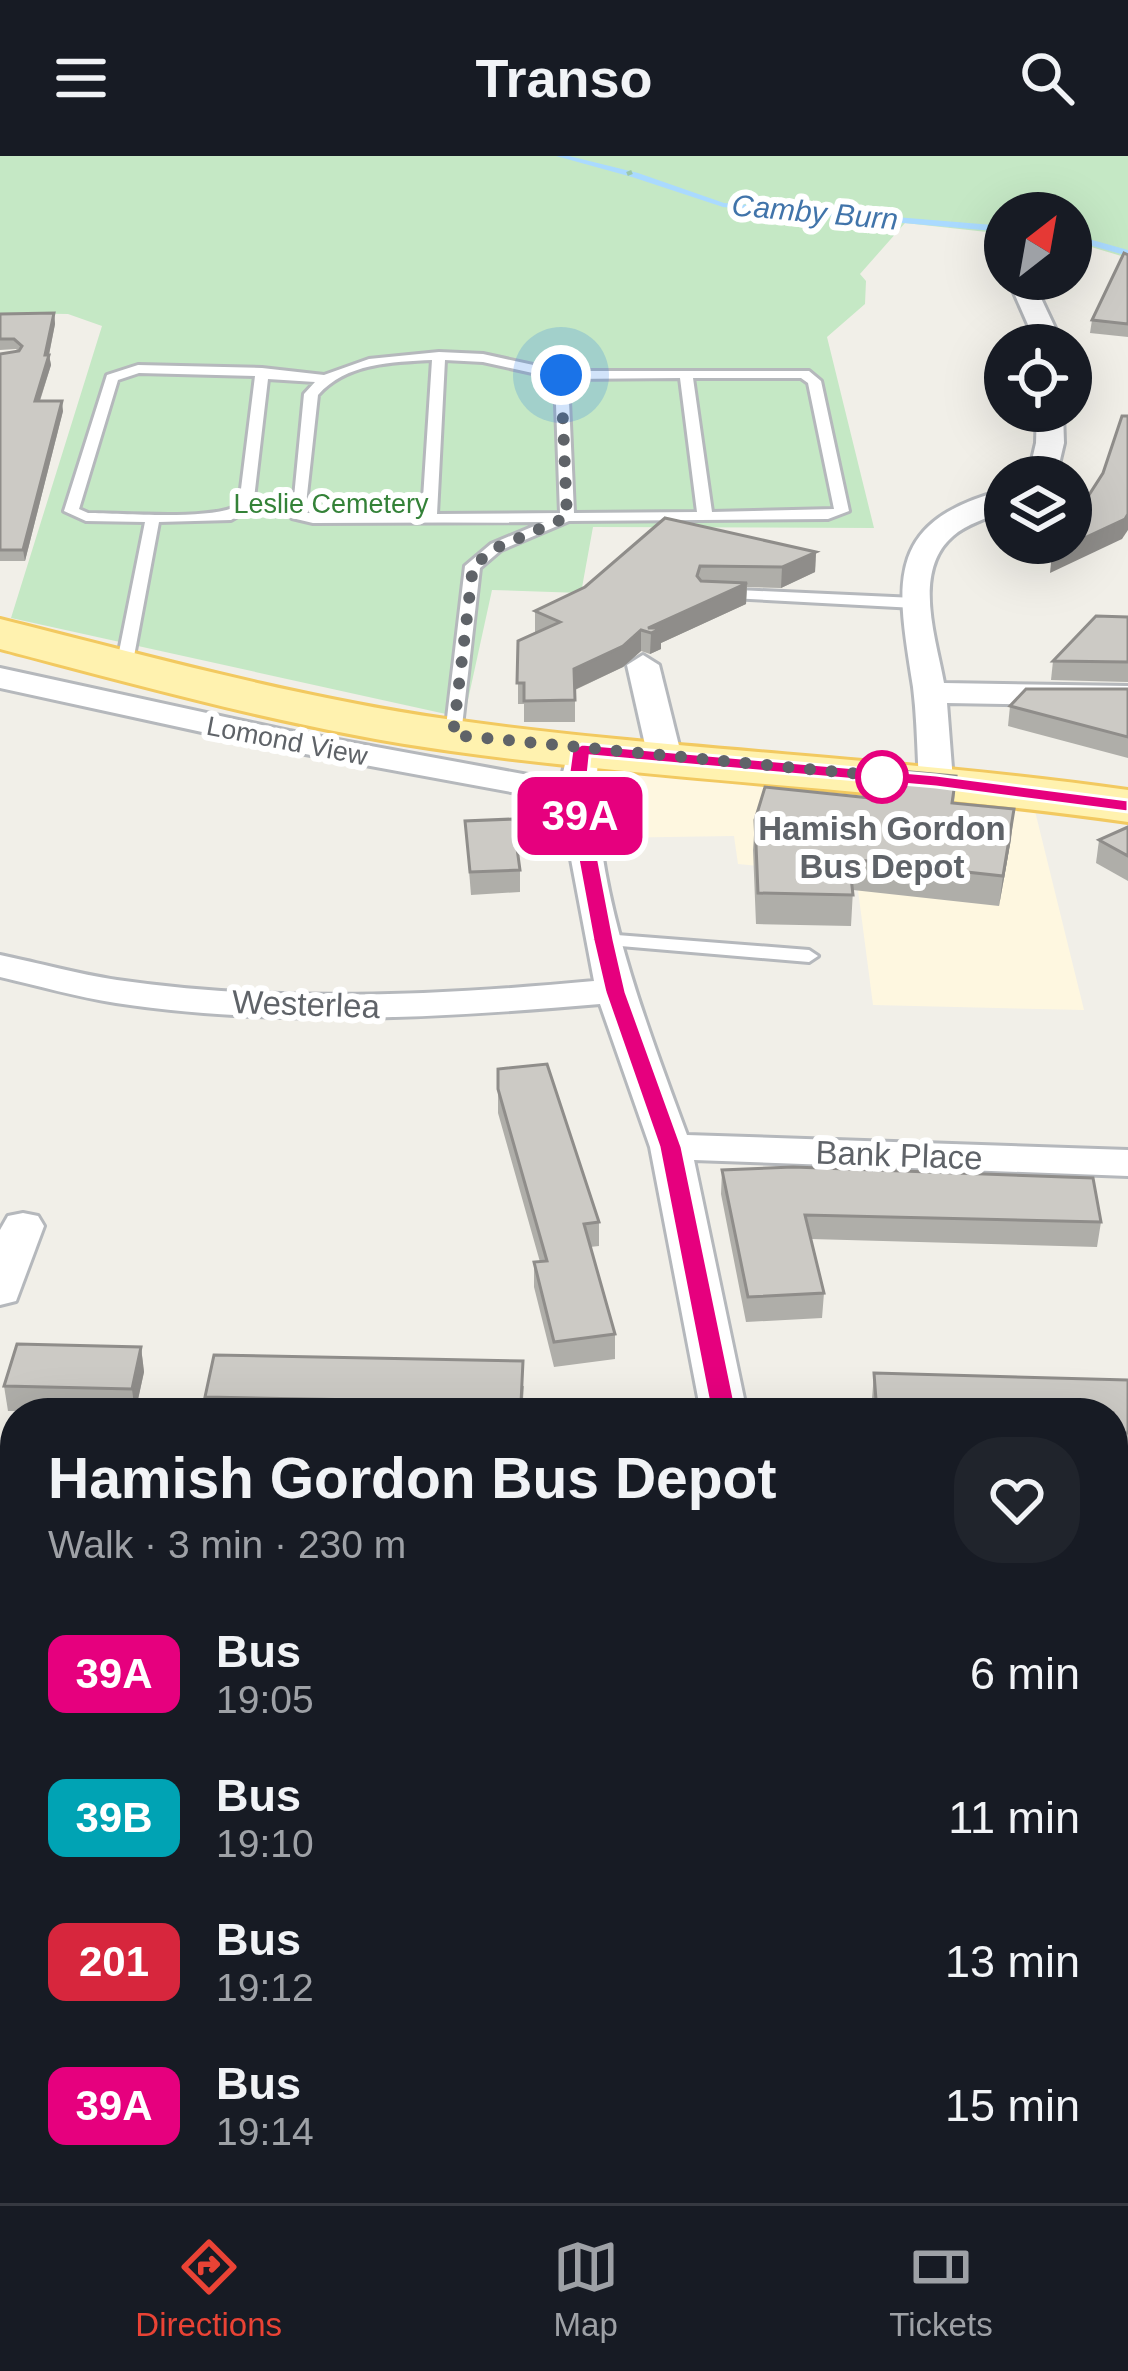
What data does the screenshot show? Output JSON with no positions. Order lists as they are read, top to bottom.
{
  "streets": {
    "street": ["Lomond View", "Westerlea", "Bank Place"]
  },
  "water": ["Camby Burn"],
  "parks": ["Leslie Cemetery"],
  "places": ["Hamish Gordon Bus Depot"],
  "lines": ["bus line 39A"],
  "north": "top right",
  "page": {
    "header": "Transo",
    "on_map": "39A",
    "heading": ["Hamish Gordon Bus Depot", "Walk · 3 min · 230 m"],
    "list": [
      {
        "mark": "39A",
        "name": "Bus",
        "note": "19:05",
        "value": "6 min"
      },
      {
        "mark": "39B",
        "name": "Bus",
        "note": "19:10",
        "value": "11 min"
      },
      {
        "mark": "201",
        "name": "Bus",
        "note": "19:12",
        "value": "13 min"
      },
      {
        "mark": "39A",
        "name": "Bus",
        "note": "19:14",
        "value": "15 min"
      }
    ],
    "tabs": ["Directions", "Map", "Tickets"]
  }
}
